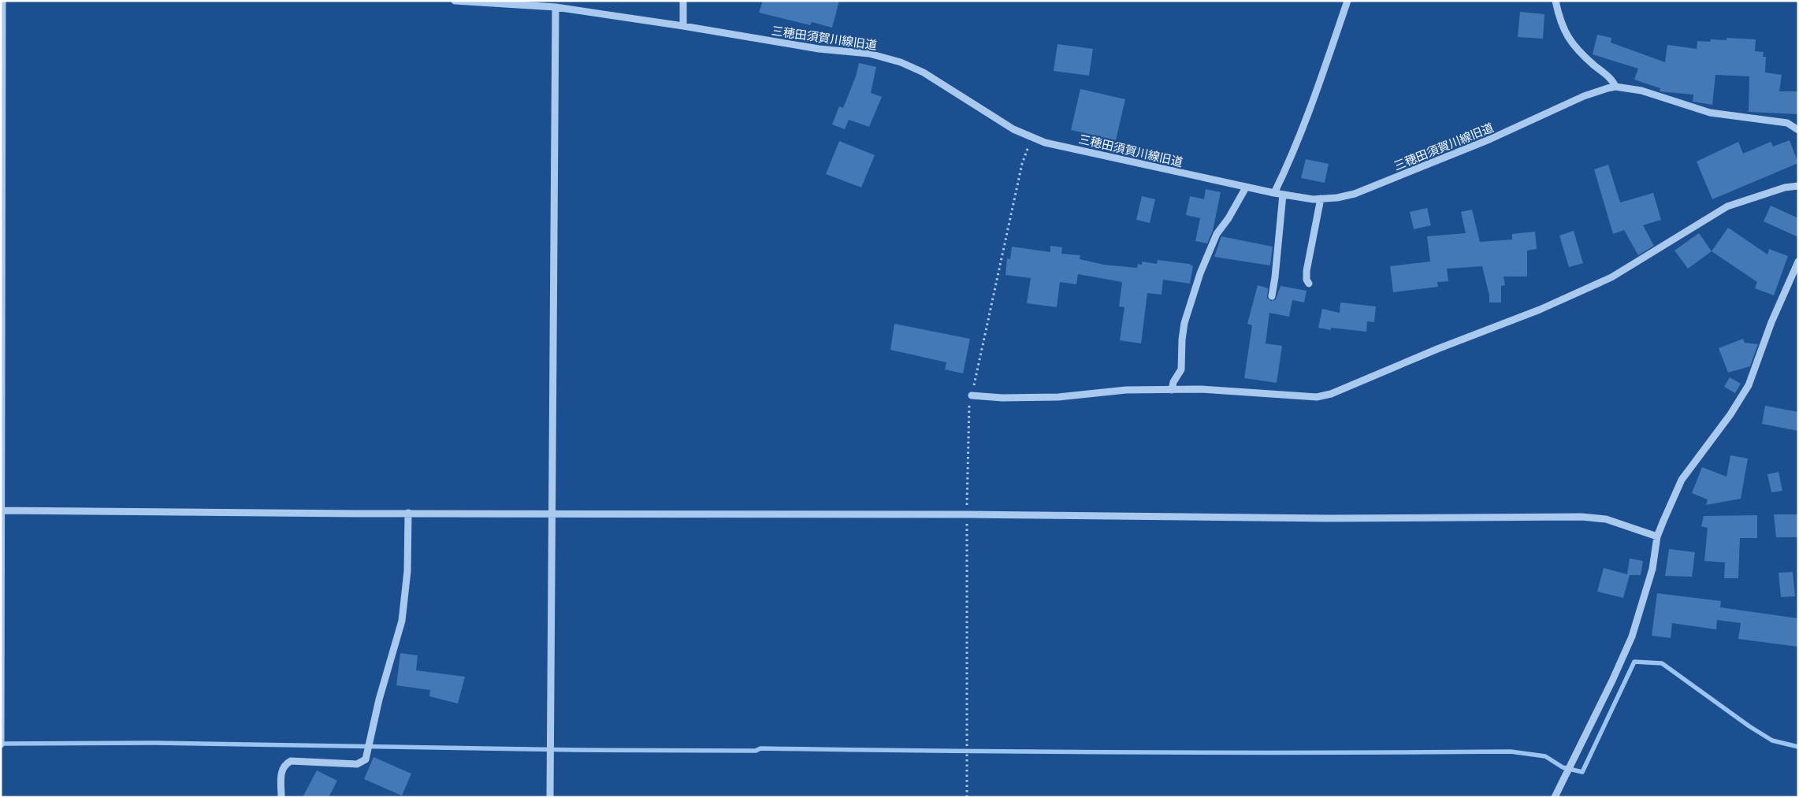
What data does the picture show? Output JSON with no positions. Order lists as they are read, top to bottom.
{
  "streets": {
    "street": ["三穂田須賀川線旧道"]
  }
}
